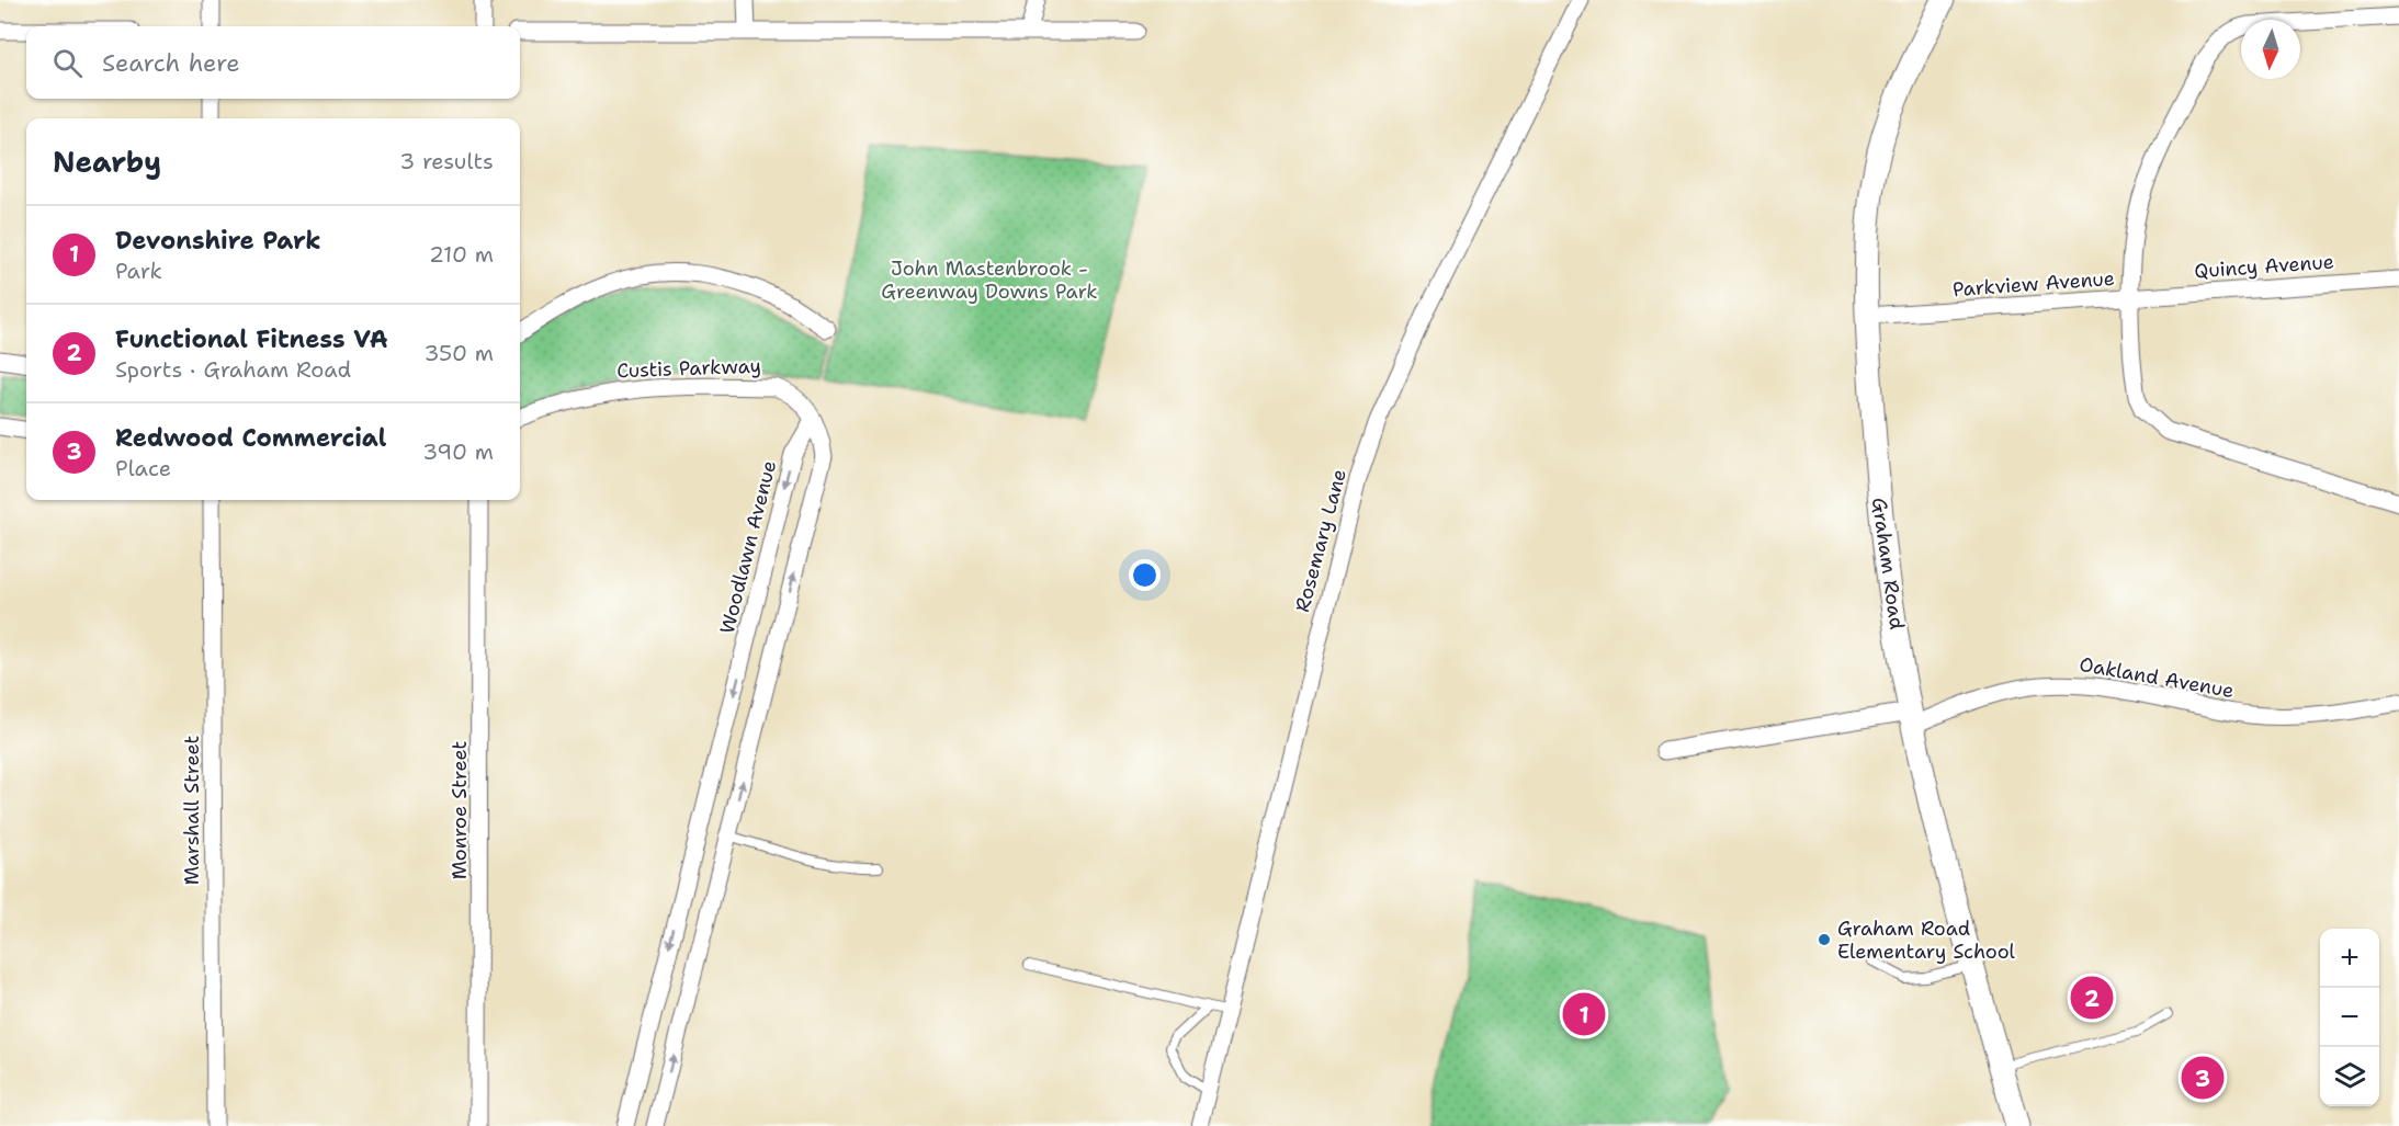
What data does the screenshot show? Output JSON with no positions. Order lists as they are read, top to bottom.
{
  "streets": {
    "street": [
      "Quincy Avenue",
      "Parkview Avenue",
      "Custis Parkway",
      "Rosemary Lane",
      "Woodlawn Avenue",
      "Graham Road",
      "Oakland Avenue",
      "Marshall Street",
      "Monroe Street"
    ]
  },
  "crossings": [
    ["Quincy Avenue", "Parkview Avenue"],
    ["Parkview Avenue", "Graham Road"],
    ["Custis Parkway", "Woodlawn Avenue"],
    ["Graham Road", "Oakland Avenue"]
  ],
  "parks": ["John Mastenbrook - Greenway Downs Park"],
  "places": ["Graham Road Elementary School"],
  "north": "bottom",
  "page": {
    "search": "Search here",
    "heading": ["Nearby", "3 results"],
    "list": [
      {
        "mark": "1",
        "name": "Devonshire Park",
        "note": "Park",
        "value": "210 m"
      },
      {
        "mark": "2",
        "name": "Functional Fitness VA",
        "note": "Sports · Graham Road",
        "value": "350 m"
      },
      {
        "mark": "3",
        "name": "Redwood Commercial",
        "note": "Place",
        "value": "390 m"
      }
    ],
    "map_buttons": ["+", "−"],
    "pins": ["2", "1", "3"]
  }
}
